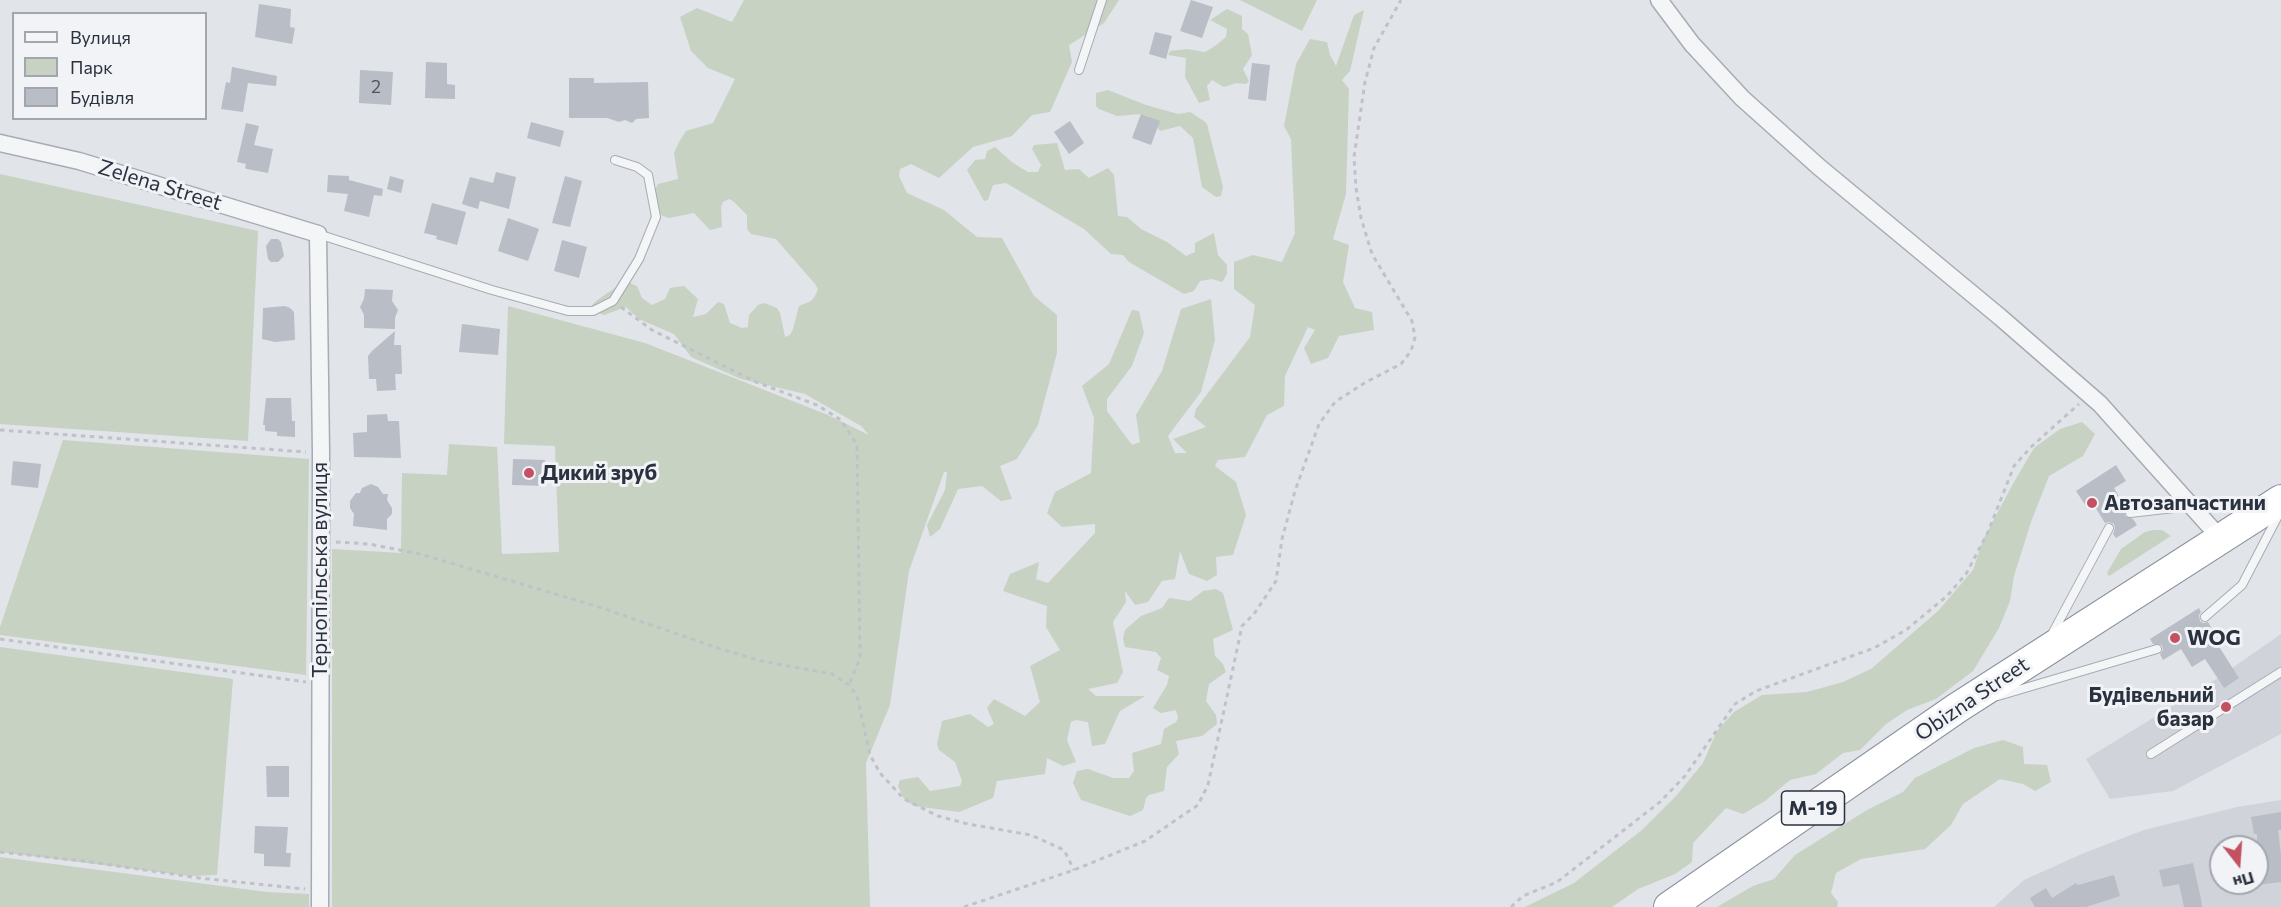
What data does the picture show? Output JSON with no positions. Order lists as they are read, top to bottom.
{
  "streets": {
    "highway": ["Obizna Street", "М-19"],
    "street": ["Zelena Street", "Тернопільська вулиця"]
  },
  "crossings": [
    ["Zelena Street", "Тернопільська вулиця"]
  ],
  "places": [
    "Дикий зруб",
    "Автозапчастини",
    "WOG",
    "Будівельний базар"
  ],
  "house_numbers": ["2"],
  "legend": ["Вулиця", "Парк", "Будівля"],
  "north": "bottom"
}
